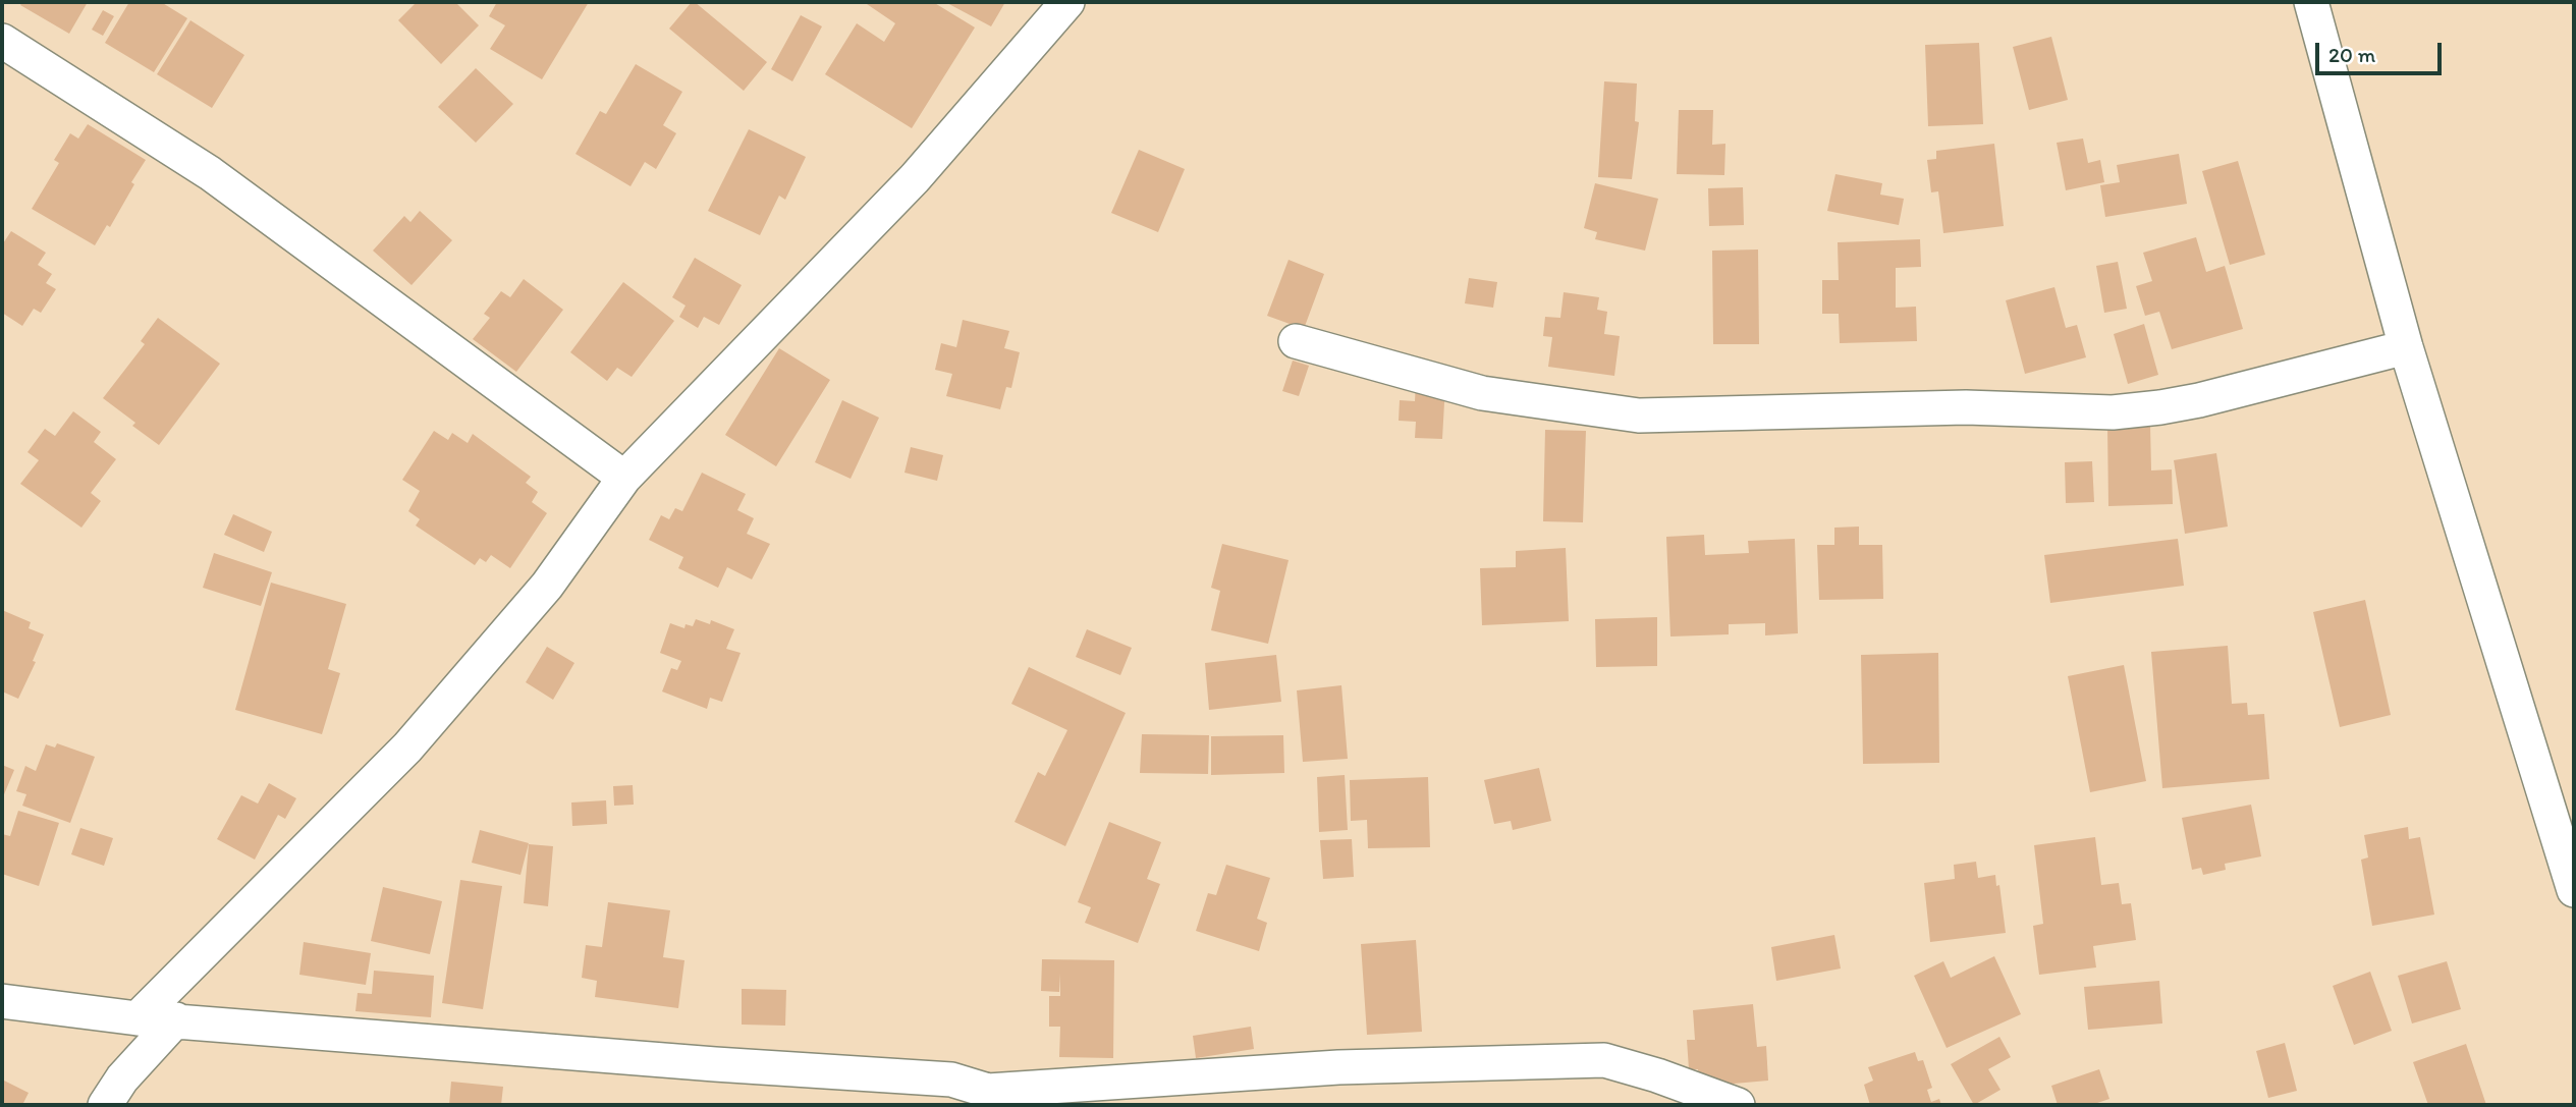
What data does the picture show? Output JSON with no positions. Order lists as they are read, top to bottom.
{
  "scale_bar": "20 m"
}
